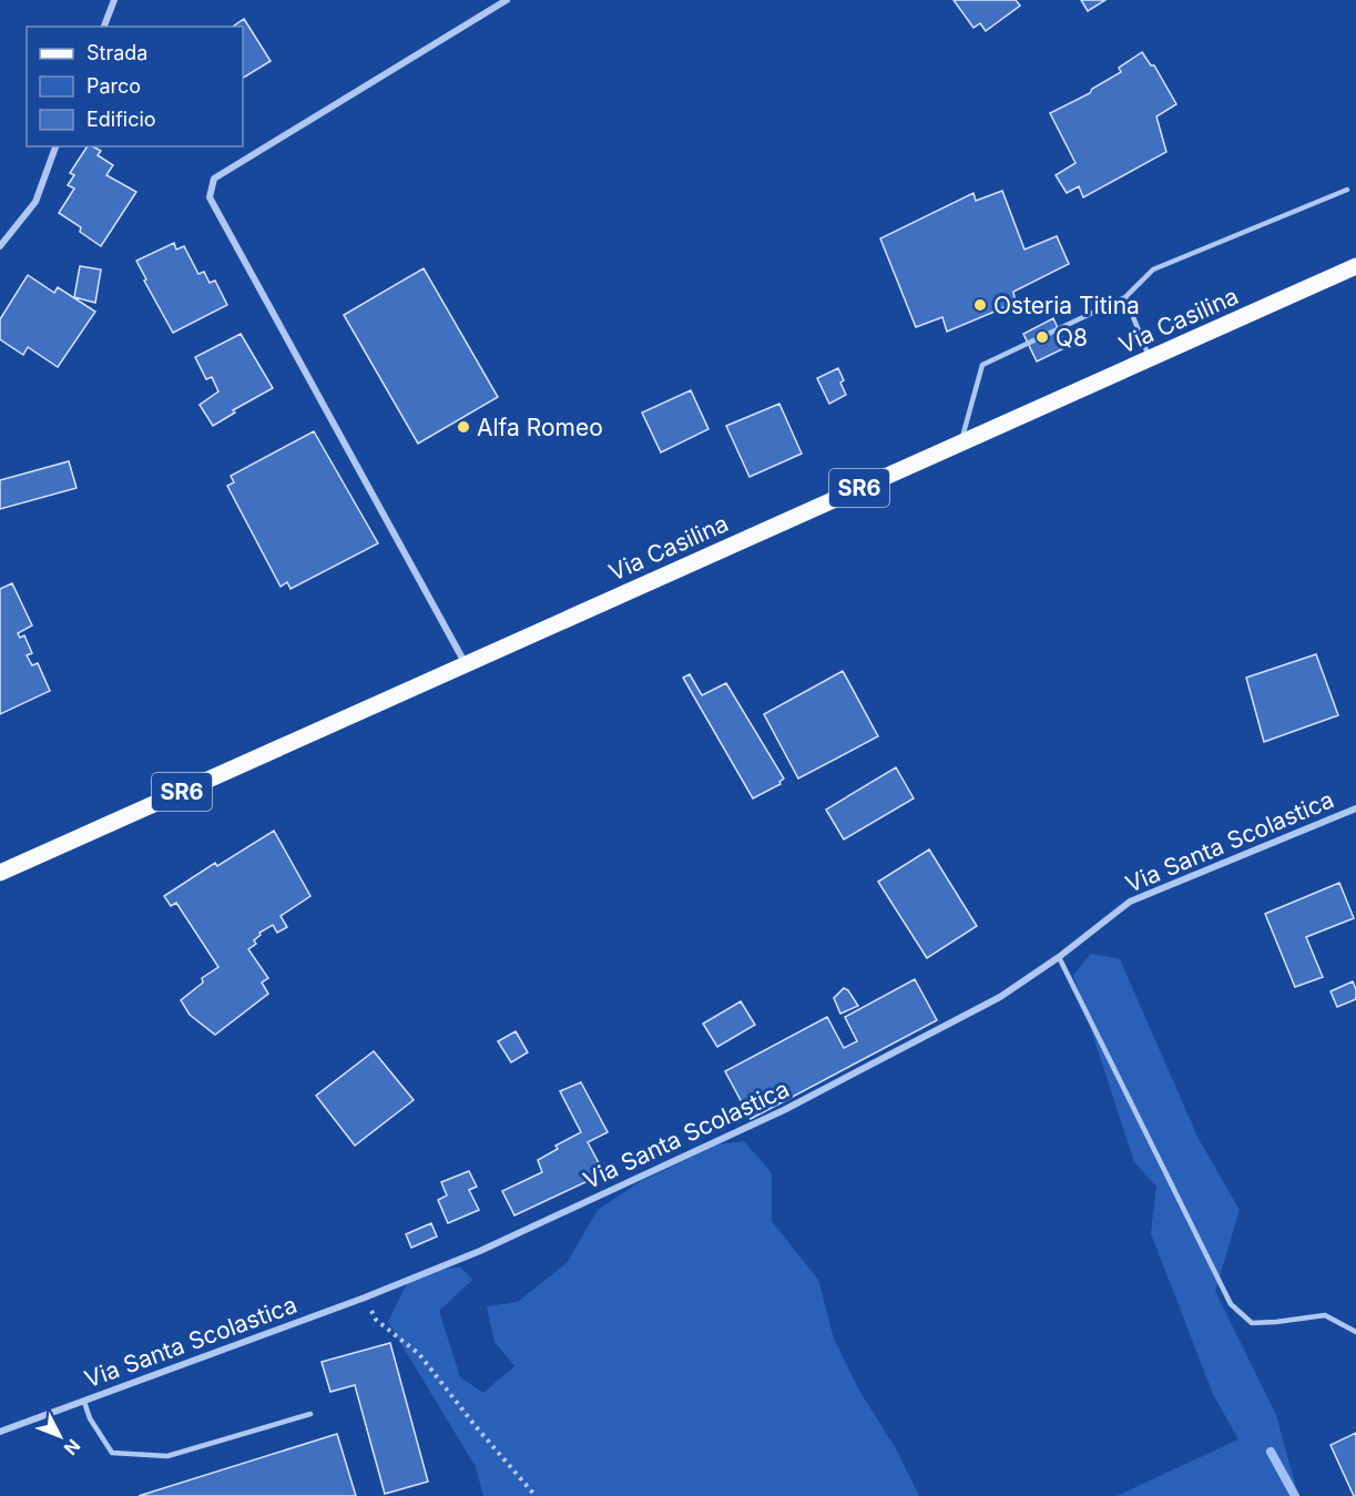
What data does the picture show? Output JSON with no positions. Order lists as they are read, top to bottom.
{
  "streets": {
    "main road": ["Via Casilina", "SR6"],
    "street": ["Via Santa Scolastica"]
  },
  "places": ["Osteria Titina", "Q8", "Alfa Romeo"],
  "legend": ["Strada", "Parco", "Edificio"],
  "north": "bottom right"
}
